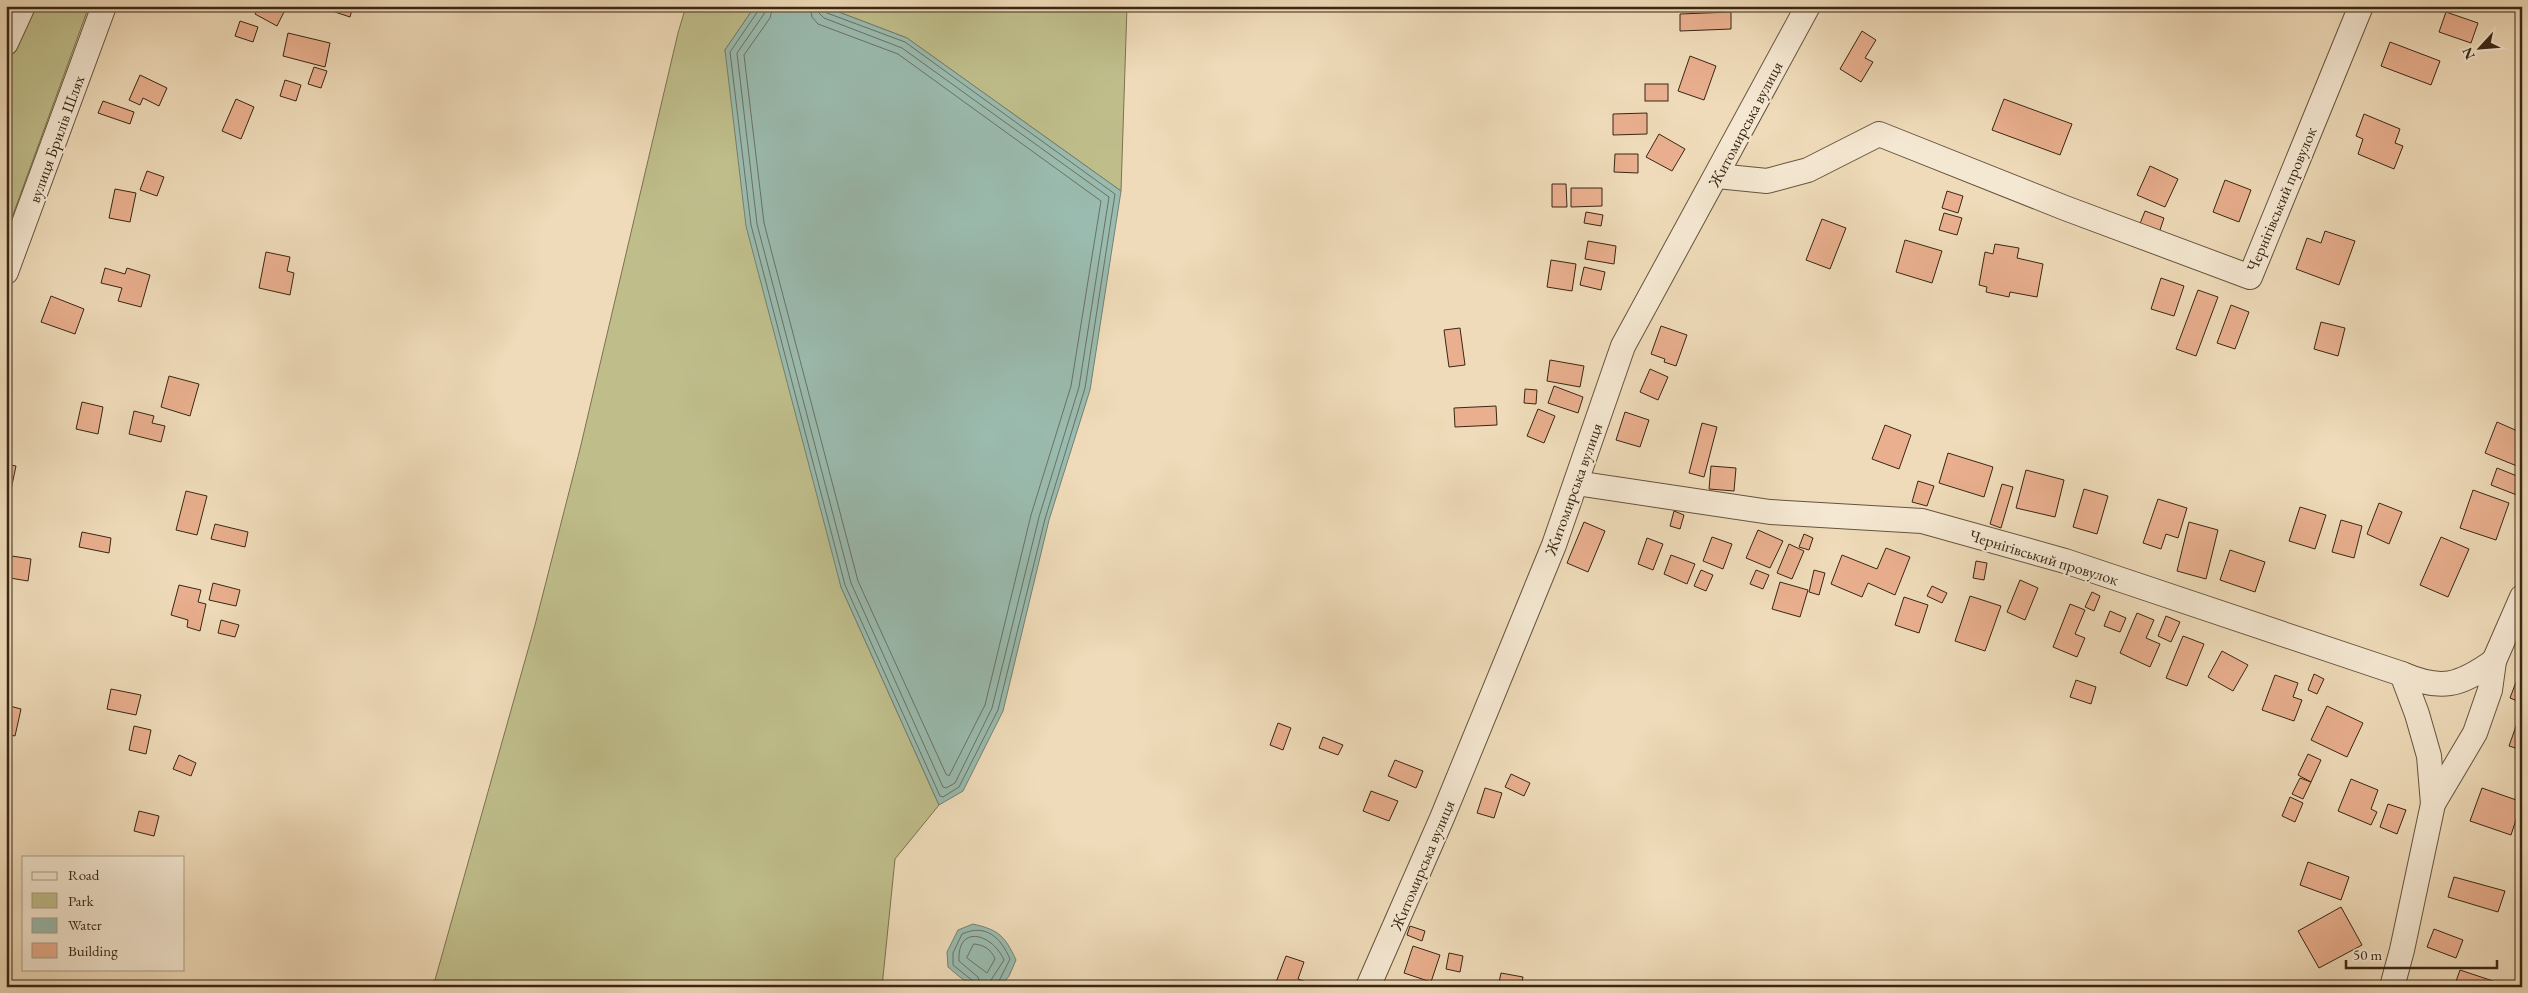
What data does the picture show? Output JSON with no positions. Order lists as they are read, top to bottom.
{
  "streets": {
    "street": ["Житомирська вулиця", "вулиця Брилів Шлях", "Чернігівський провулок"]
  },
  "crossings": [
    ["Житомирська вулиця", "Чернігівський провулок"]
  ],
  "legend": [
    "Road",
    "Park",
    "Water",
    "Building"
  ],
  "scale_bar": "50 m",
  "north": "bottom left"
}
